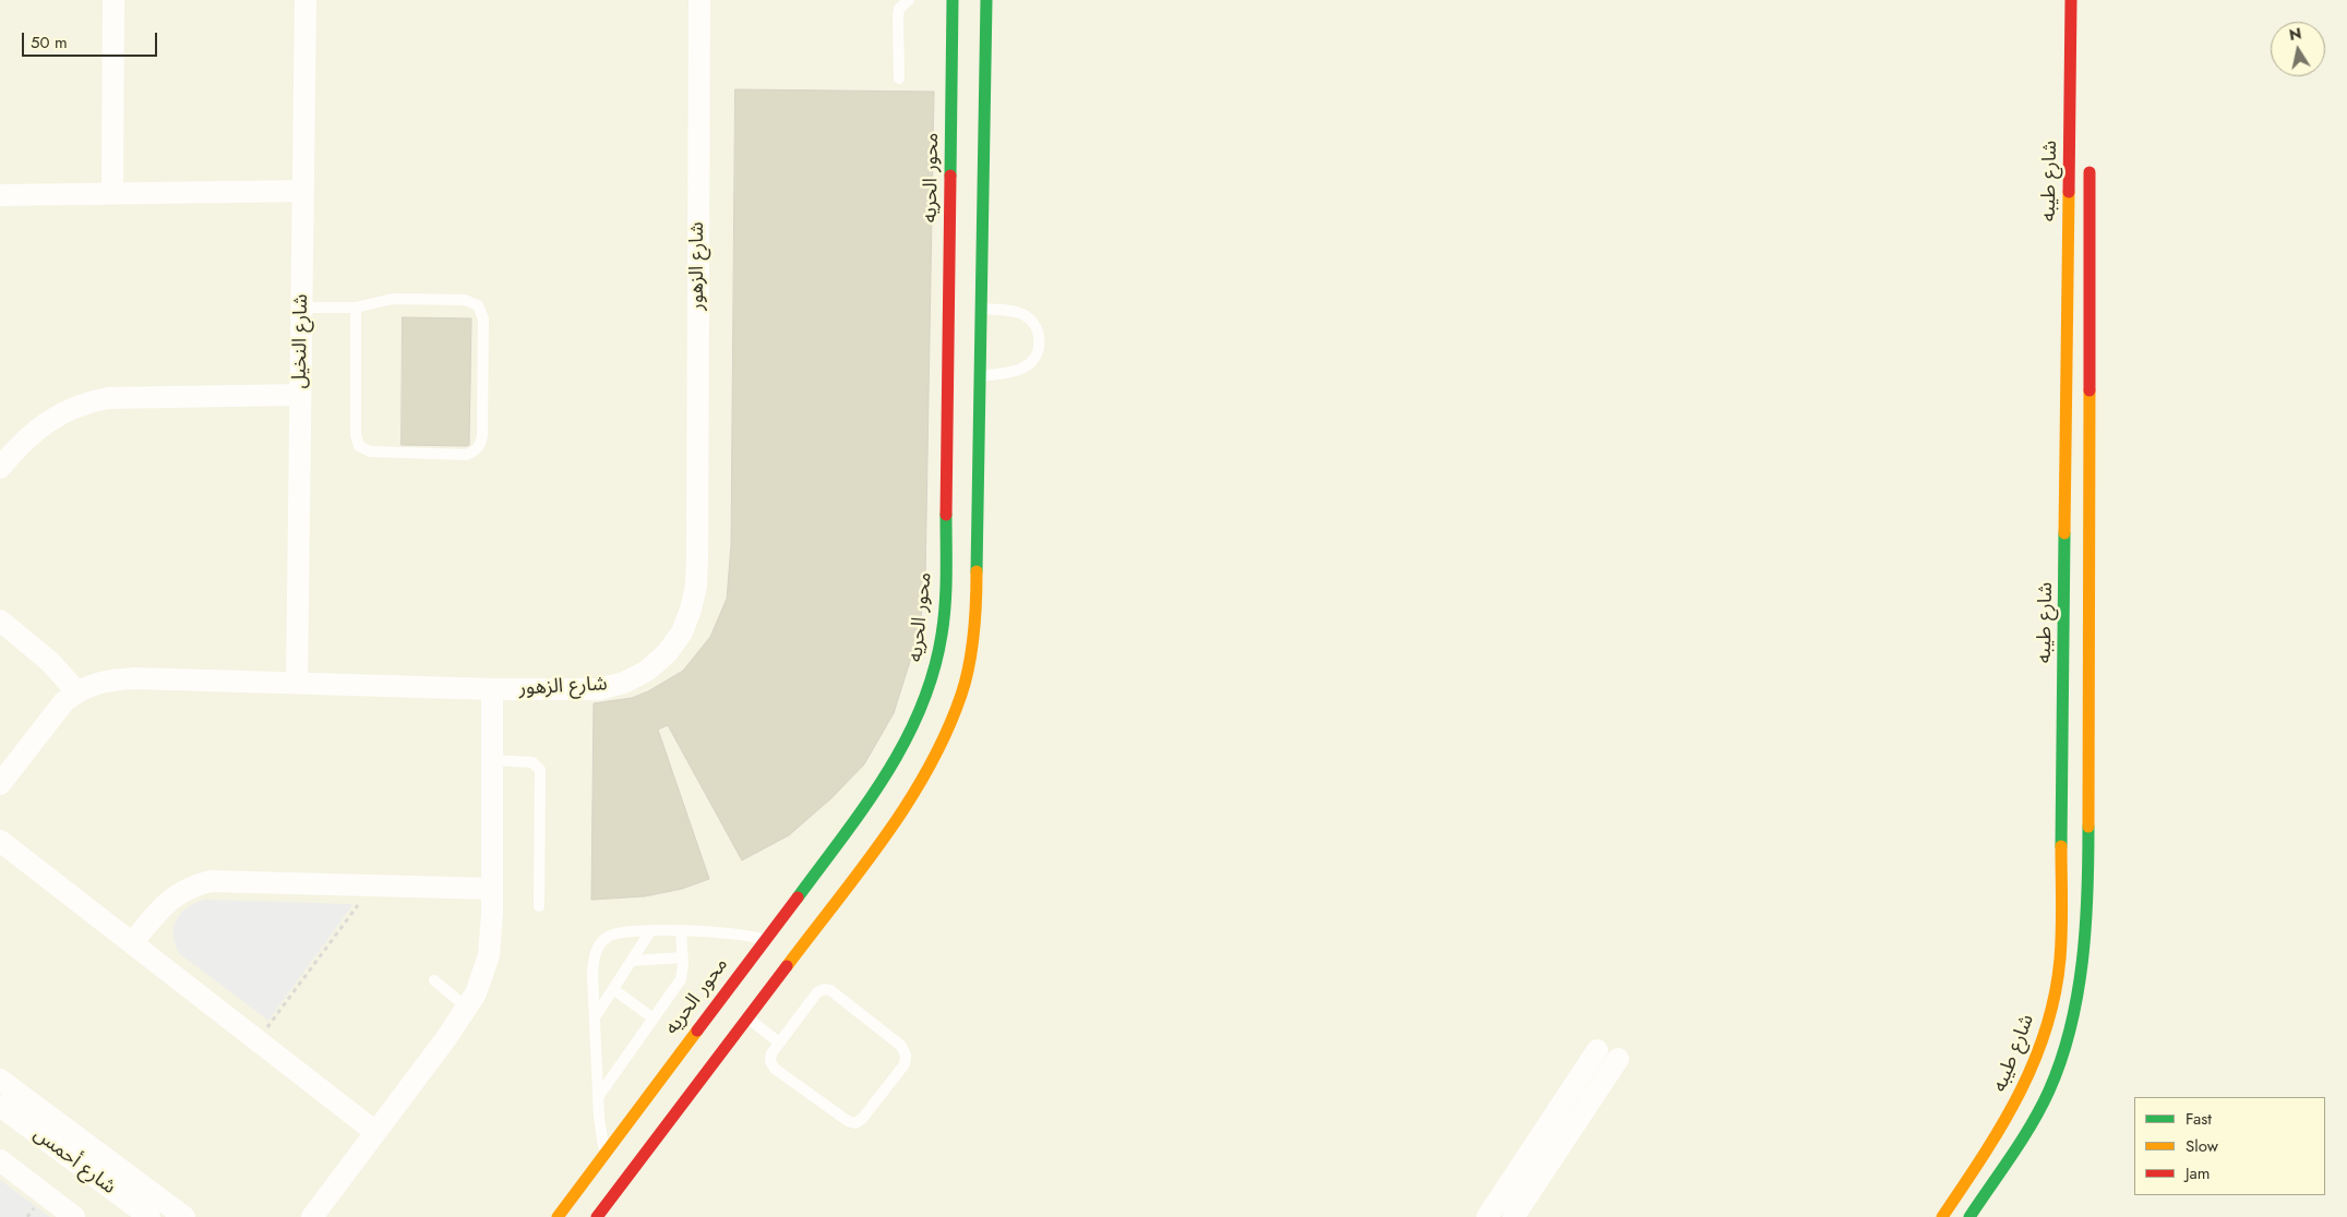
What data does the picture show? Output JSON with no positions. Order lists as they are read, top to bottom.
{
  "streets": {
    "main road": ["محور الحريه", "شارع طيبه"],
    "street": ["شارع الزهور", "شارع النخيل", "شارع أحمس"]
  },
  "crossings": [
    ["شارع الزهور", "شارع النخيل"]
  ],
  "legend": ["Fast", "Slow", "Jam"],
  "scale_bar": "50 m",
  "north": "top"
}
